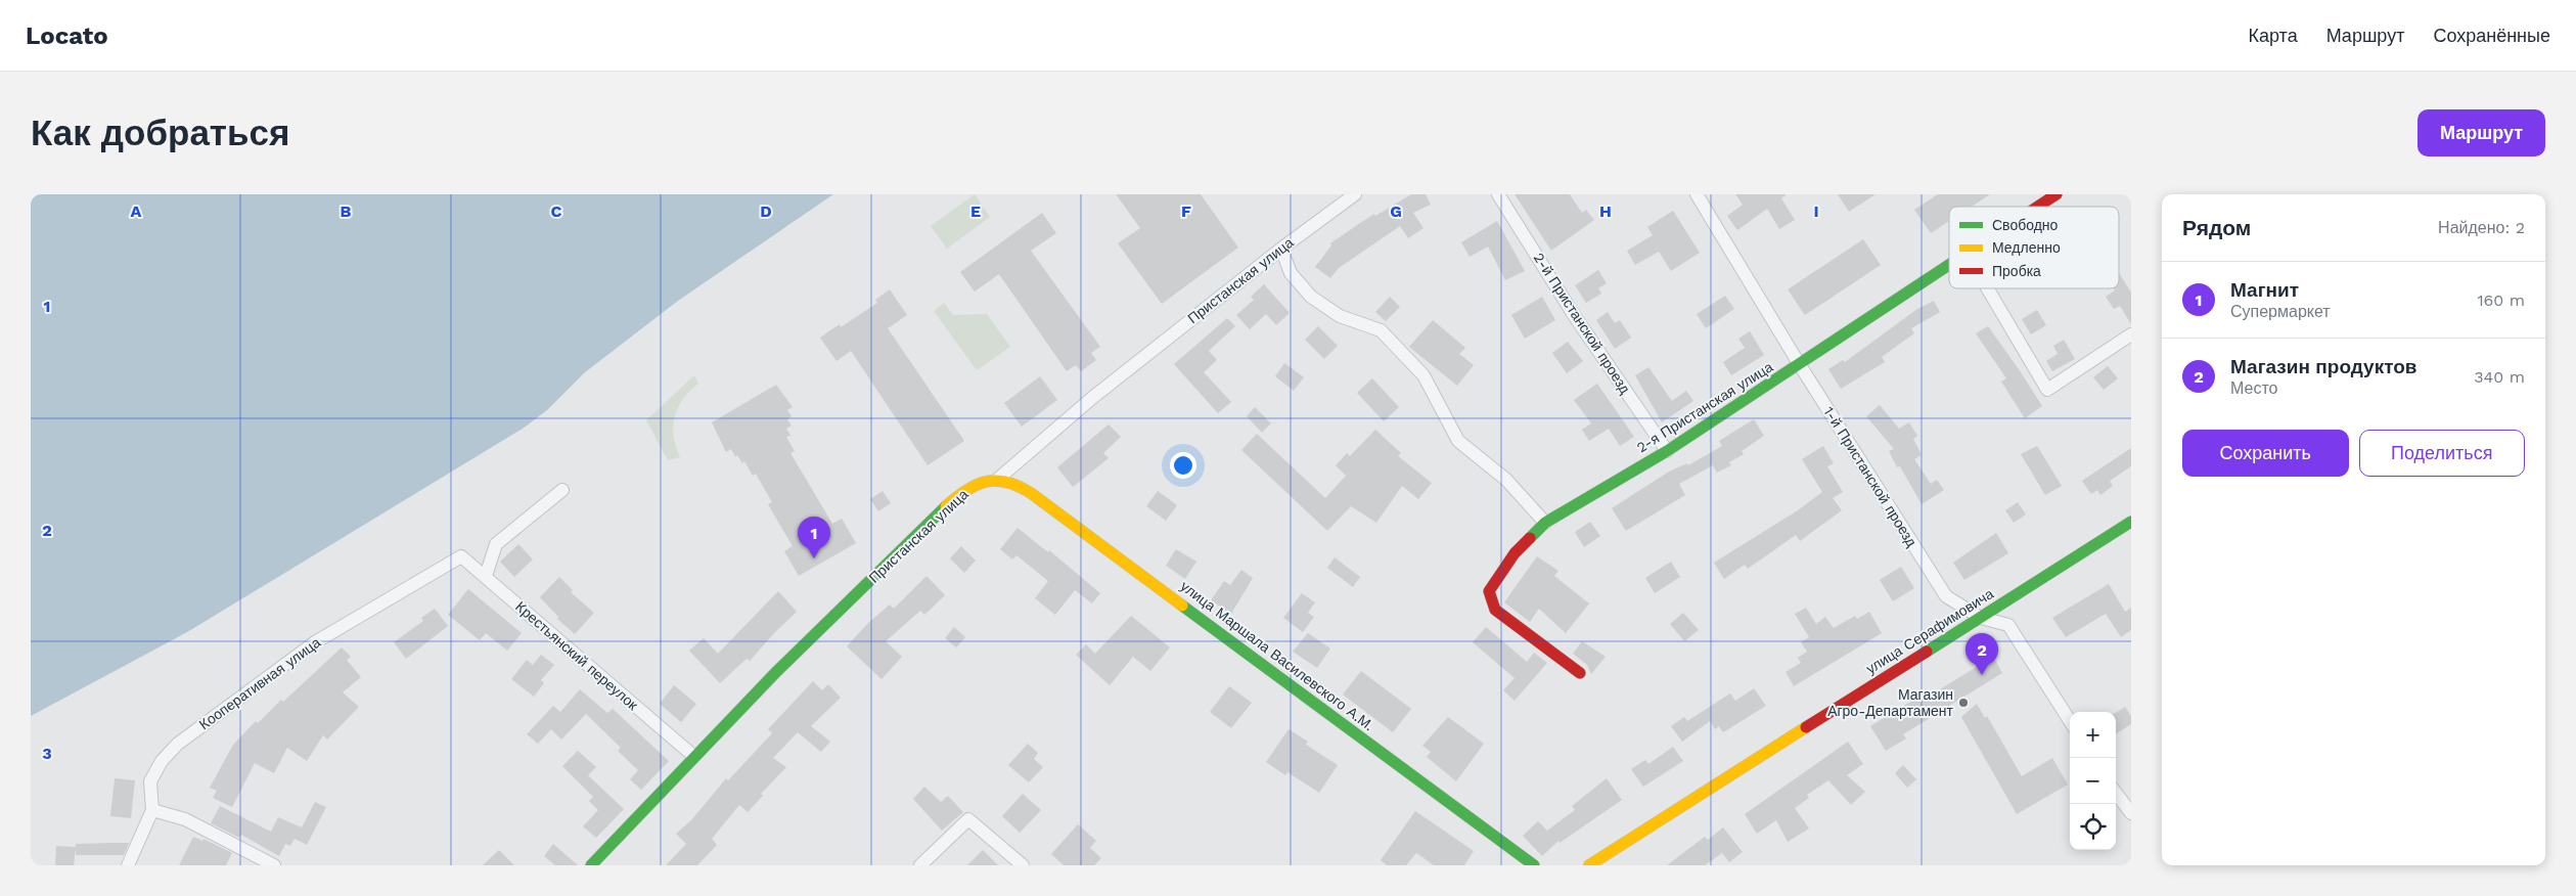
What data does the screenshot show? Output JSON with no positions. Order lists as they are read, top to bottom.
{
  "streets": {
    "street": [
      "Пристанская улица",
      "2-й Пристанской проезд",
      "2-я Пристанская улица",
      "1-й Пристанской проезд",
      "улица Серафимовича",
      "Крестьянский переулок",
      "улица Маршала Василевского А.М.",
      "Кооперативная улица"
    ]
  },
  "crossings": [
    ["Пристанская улица", "Крестьянский переулок"],
    ["Пристанская улица", "улица Маршала Василевского А.М."],
    ["2-й Пристанской проезд", "2-я Пристанская улица"],
    ["2-я Пристанская улица", "1-й Пристанской проезд"],
    ["1-й Пристанской проезд", "улица Серафимовича"],
    ["Крестьянский переулок", "Кооперативная улица"]
  ],
  "places": ["Магазин Агро-Департамент"],
  "legend": ["Свободно", "Медленно", "Пробка"],
  "page": {
    "header": "Locato",
    "nav": ["Карта", "Маршрут", "Сохранённые"],
    "buttons": [
      "Маршрут",
      ["Сохранить", "Поделиться"]
    ],
    "title": "Как добраться",
    "heading": ["Рядом", "Найдено: 2"],
    "list": [
      {
        "mark": "1",
        "name": "Магнит",
        "note": "Супермаркет",
        "value": "160 m"
      },
      {
        "mark": "2",
        "name": "Магазин продуктов",
        "note": "Место",
        "value": "340 m"
      }
    ],
    "pins": ["1", "2"],
    "map_buttons": ["+", "−"]
  },
  "grid": {
    "columns": [
      "A",
      "B",
      "C",
      "D",
      "E",
      "F",
      "G",
      "H",
      "I"
    ],
    "rows": ["1", "2", "3"]
  }
}
